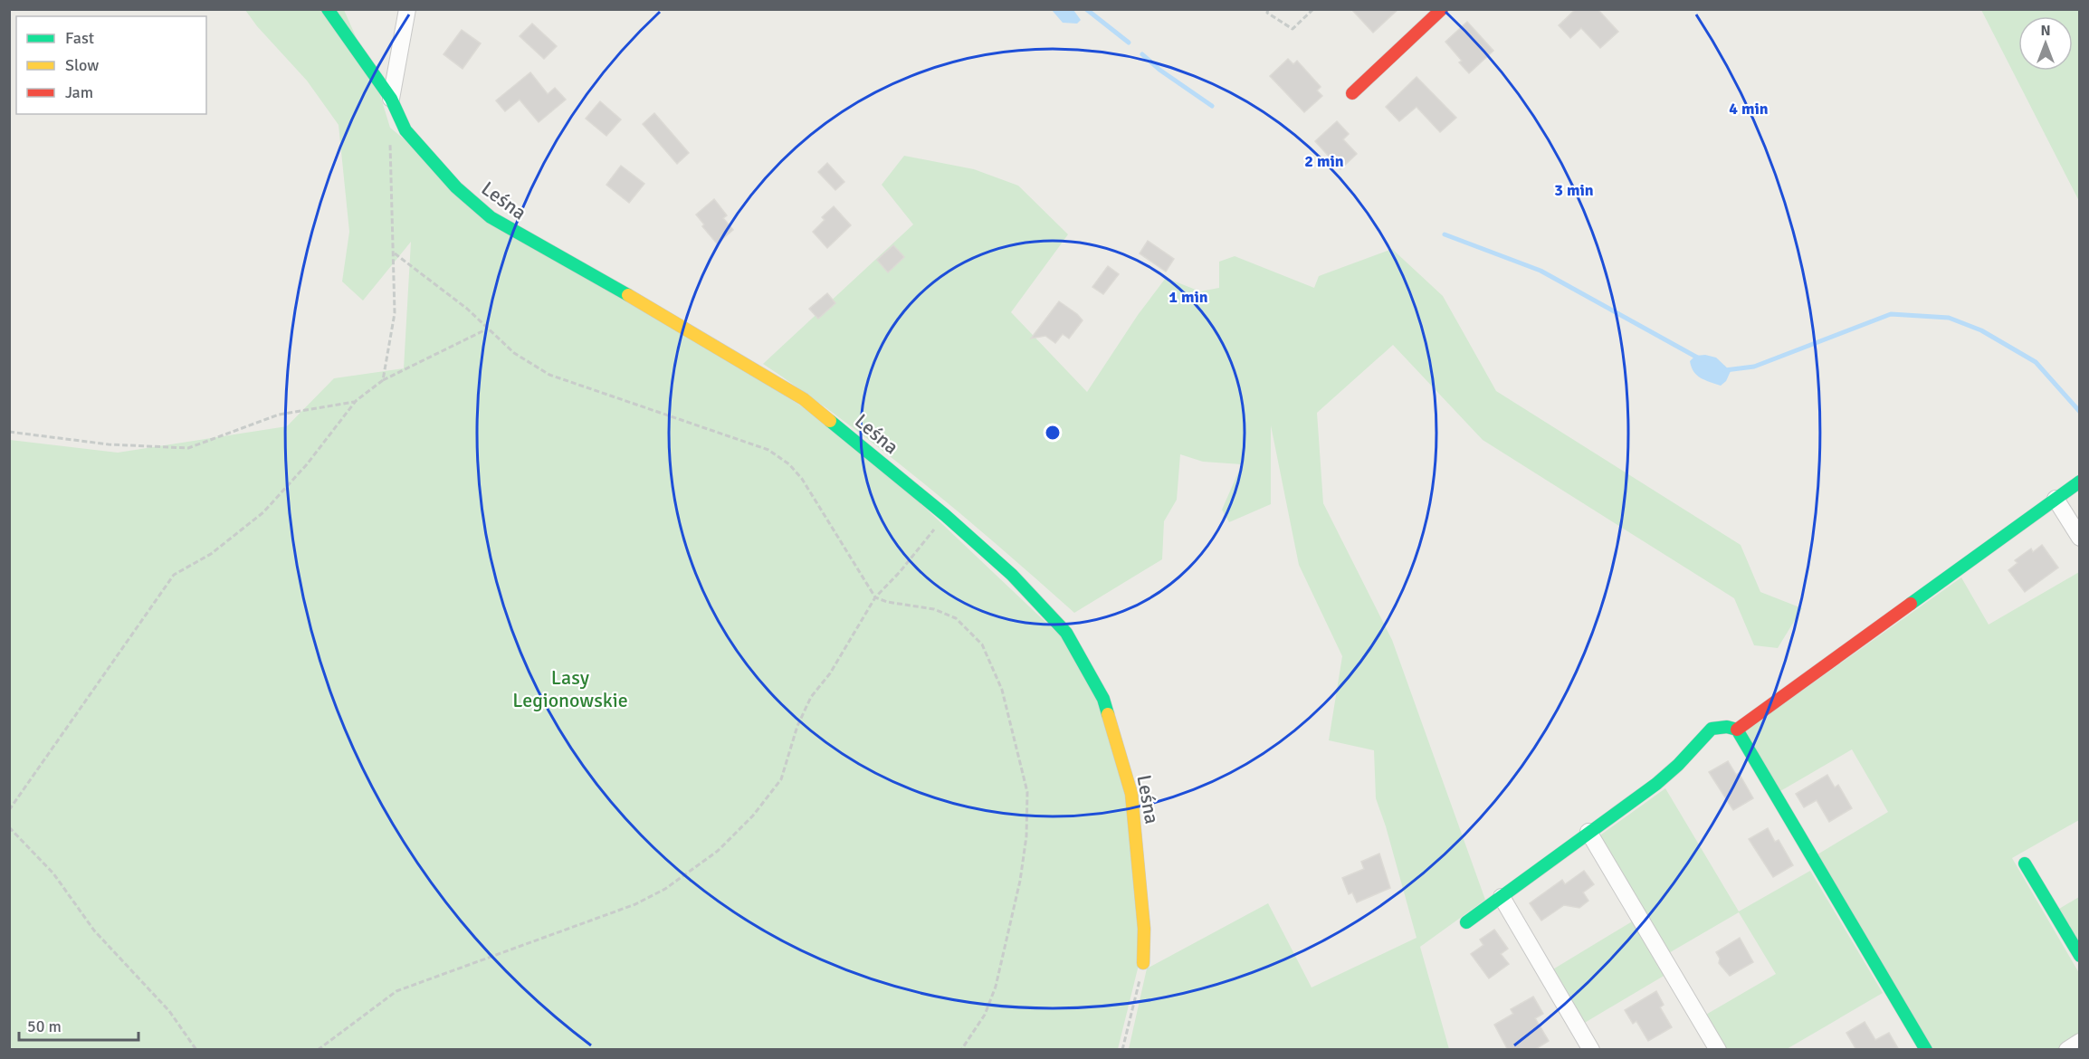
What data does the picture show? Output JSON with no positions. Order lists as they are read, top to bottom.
{
  "streets": {
    "street": ["Leśna"]
  },
  "parks": ["Lasy Legionowskie"],
  "legend": ["Fast", "Slow", "Jam"],
  "scale_bar": "50 m",
  "north": "top",
  "rings": [
    "4 min",
    "2 min",
    "3 min",
    "1 min"
  ]
}
